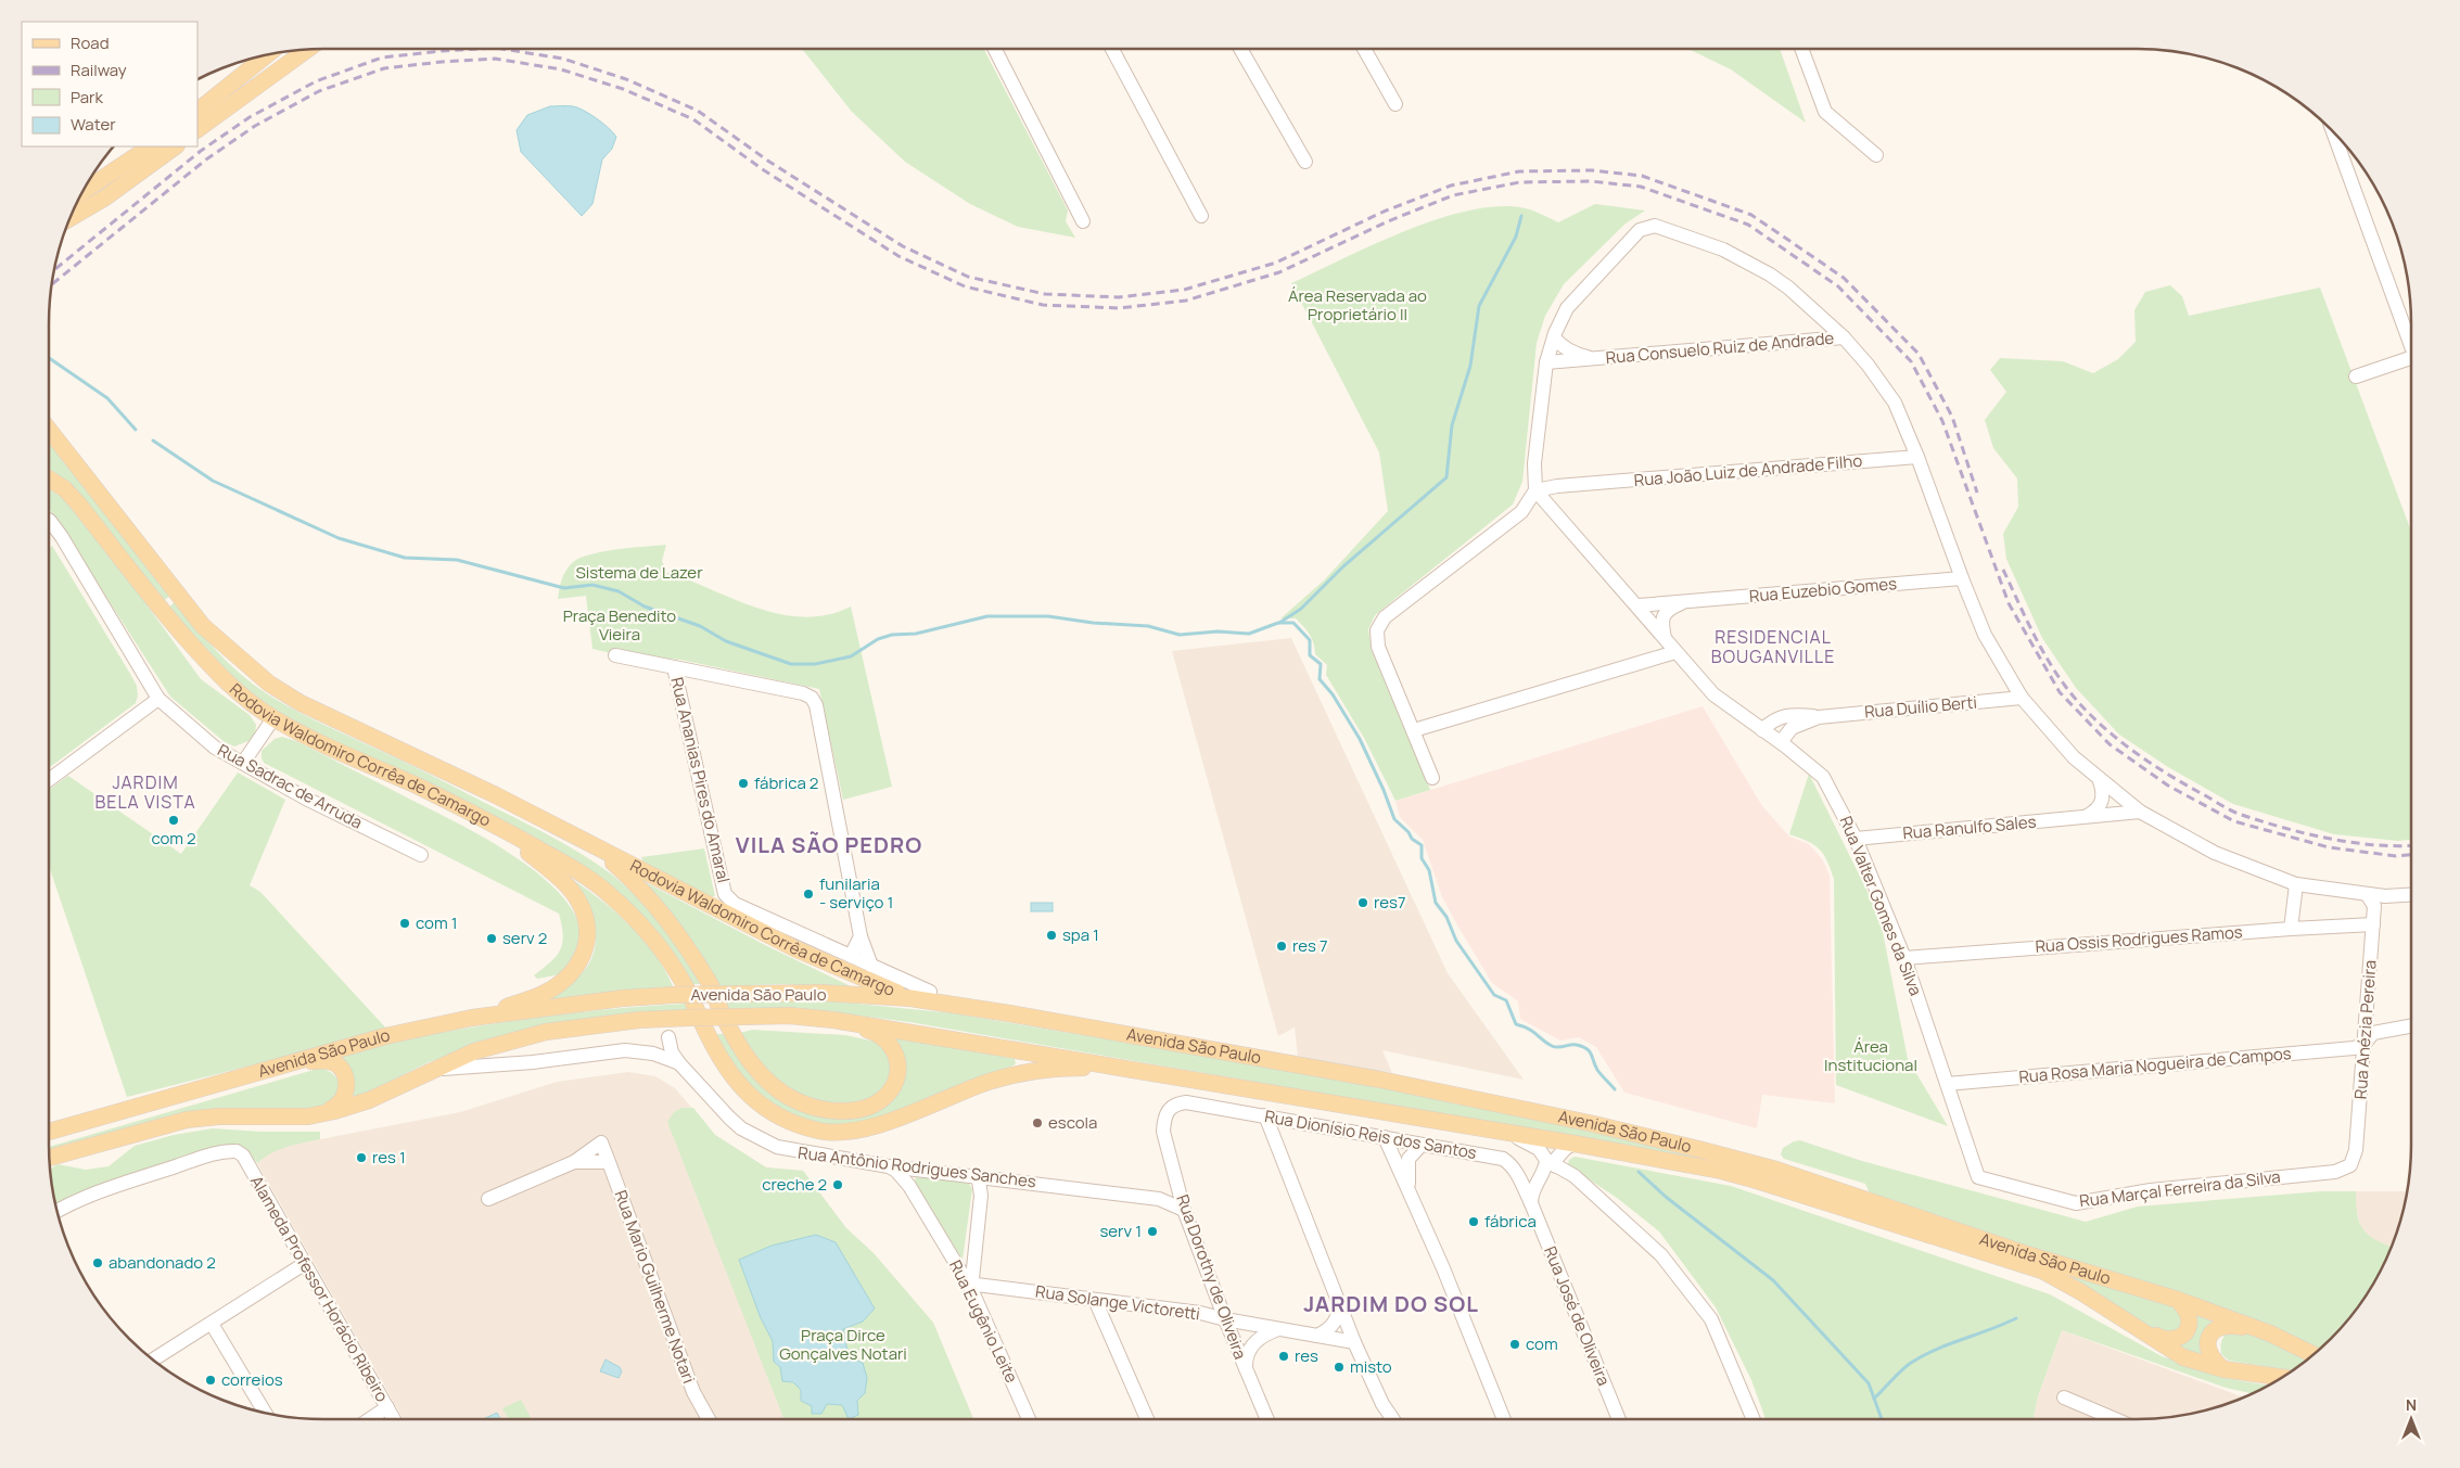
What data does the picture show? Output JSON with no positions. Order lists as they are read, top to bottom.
{
  "streets": {
    "main road": ["Rodovia Waldomiro Corrêa de Camargo", "Avenida São Paulo"],
    "street": [
      "Rua Consuelo Ruiz de Andrade",
      "Rua João Luiz de Andrade Filho",
      "Rua Euzebio Gomes",
      "Rua Duílio Berti",
      "Rua Ananias Pires do Amaral",
      "Rua Sadrac de Arruda",
      "Rua Ranulfo Sales",
      "Rua Valter Gomes da Silva",
      "Rua Ossis Rodrigues Ramos",
      "Rua Anézia Pereira",
      "Rua Rosa Maria Nogueira de Campos",
      "Rua Dionísio Reis dos Santos",
      "Rua Antônio Rodrigues Sanches",
      "Rua Marçal Ferreira da Silva",
      "Rua Dorothy de Oliveira",
      "Rua Mario Guilherme Notari",
      "Alameda Professor Horácio Ribeiro",
      "Rua Solange Victoretti",
      "Rua José de Oliveira",
      "Rua Eugênio Leite"
    ]
  },
  "crossings": [
    ["Rua João Luiz de Andrade Filho", "Rua Valter Gomes da Silva"],
    ["Rua Euzebio Gomes", "Rua Valter Gomes da Silva"],
    ["Rua Duílio Berti", "Rua Valter Gomes da Silva"],
    ["Rodovia Waldomiro Corrêa de Camargo", "Rua Ananias Pires do Amaral"],
    ["Rodovia Waldomiro Corrêa de Camargo", "Avenida São Paulo"],
    ["Rua Ananias Pires do Amaral", "Avenida São Paulo"],
    ["Rua Ranulfo Sales", "Rua Valter Gomes da Silva"],
    ["Rua Valter Gomes da Silva", "Rua Ossis Rodrigues Ramos"],
    ["Rua Valter Gomes da Silva", "Rua Rosa Maria Nogueira de Campos"],
    ["Rua Valter Gomes da Silva", "Rua Marçal Ferreira da Silva"],
    ["Rua Ossis Rodrigues Ramos", "Rua Anézia Pereira"],
    ["Avenida São Paulo", "Rua Antônio Rodrigues Sanches"],
    ["Rua Anézia Pereira", "Rua Rosa Maria Nogueira de Campos"],
    ["Rua Anézia Pereira", "Rua Marçal Ferreira da Silva"],
    ["Rua Dionísio Reis dos Santos", "Rua Dorothy de Oliveira"],
    ["Rua Dionísio Reis dos Santos", "Rua José de Oliveira"],
    ["Rua Antônio Rodrigues Sanches", "Rua Dorothy de Oliveira"],
    ["Rua Antônio Rodrigues Sanches", "Rua Eugênio Leite"],
    ["Rua Dorothy de Oliveira", "Rua Solange Victoretti"],
    ["Rua Solange Victoretti", "Rua Eugênio Leite"]
  ],
  "districts": [
    "RESIDENCIAL BOUGANVILLE",
    "JARDIM BELA VISTA",
    "VILA SÃO PEDRO",
    "JARDIM DO SOL"
  ],
  "parks": [
    "Área Reservada ao Proprietário II",
    "Sistema de Lazer",
    "Praça Benedito Vieira",
    "Área Institucional",
    "Praça Dirce Gonçalves Notari"
  ],
  "places": [
    "fábrica 2",
    "com 2",
    "funilaria - serviço 1",
    "res7",
    "com 1",
    "spa 1",
    "serv 2",
    "res 7",
    "escola",
    "res 1",
    "creche 2",
    "fábrica",
    "serv 1",
    "abandonado 2",
    "com",
    "res",
    "misto",
    "correios"
  ],
  "legend": [
    "Road",
    "Railway",
    "Park",
    "Water"
  ],
  "north": "top"
}
